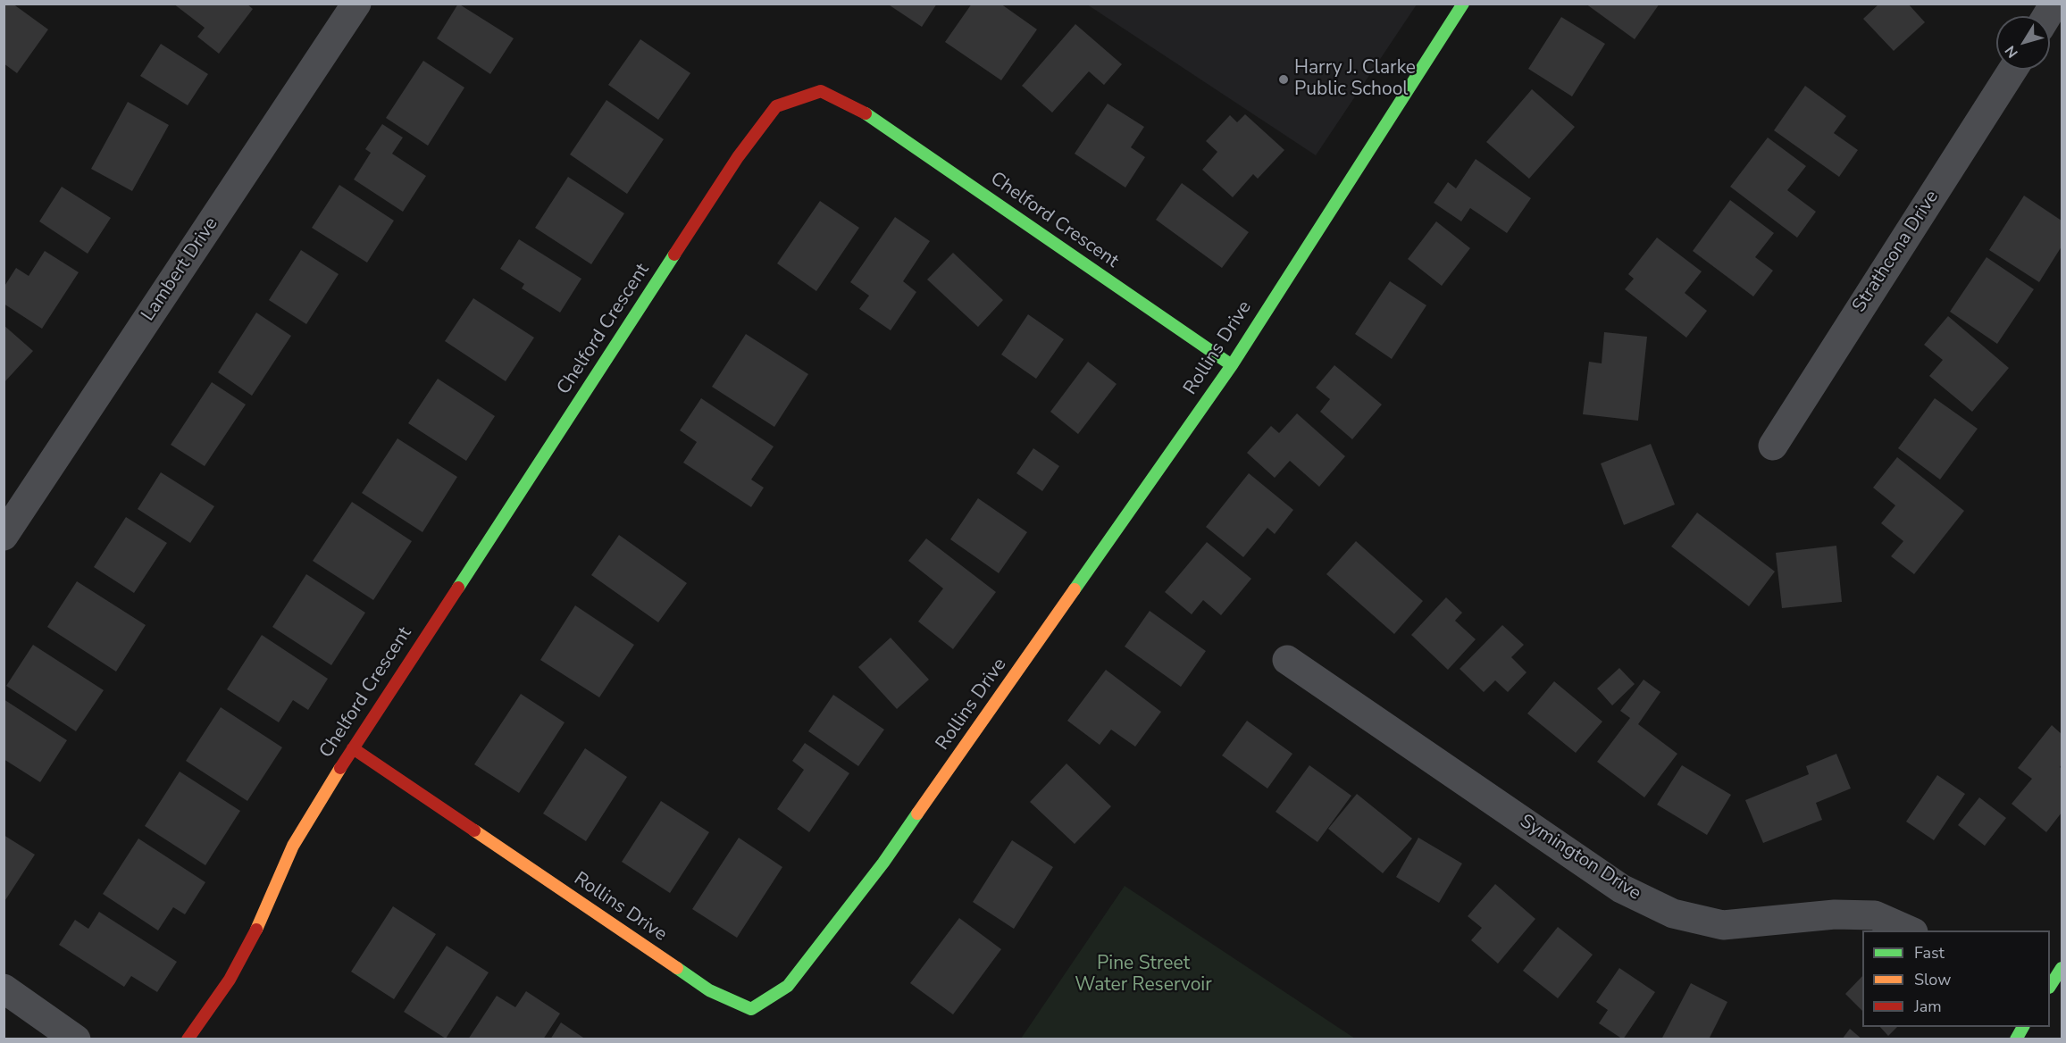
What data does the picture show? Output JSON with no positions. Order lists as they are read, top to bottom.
{
  "streets": {
    "street": [
      "Chelford Crescent",
      "Strathcona Drive",
      "Lambert Drive",
      "Rollins Drive",
      "Symington Drive"
    ]
  },
  "crossings": [
    ["Chelford Crescent", "Rollins Drive"]
  ],
  "parks": ["Pine Street Water Reservoir"],
  "places": ["Harry J. Clarke Public School"],
  "legend": ["Fast", "Slow", "Jam"],
  "north": "bottom left"
}
